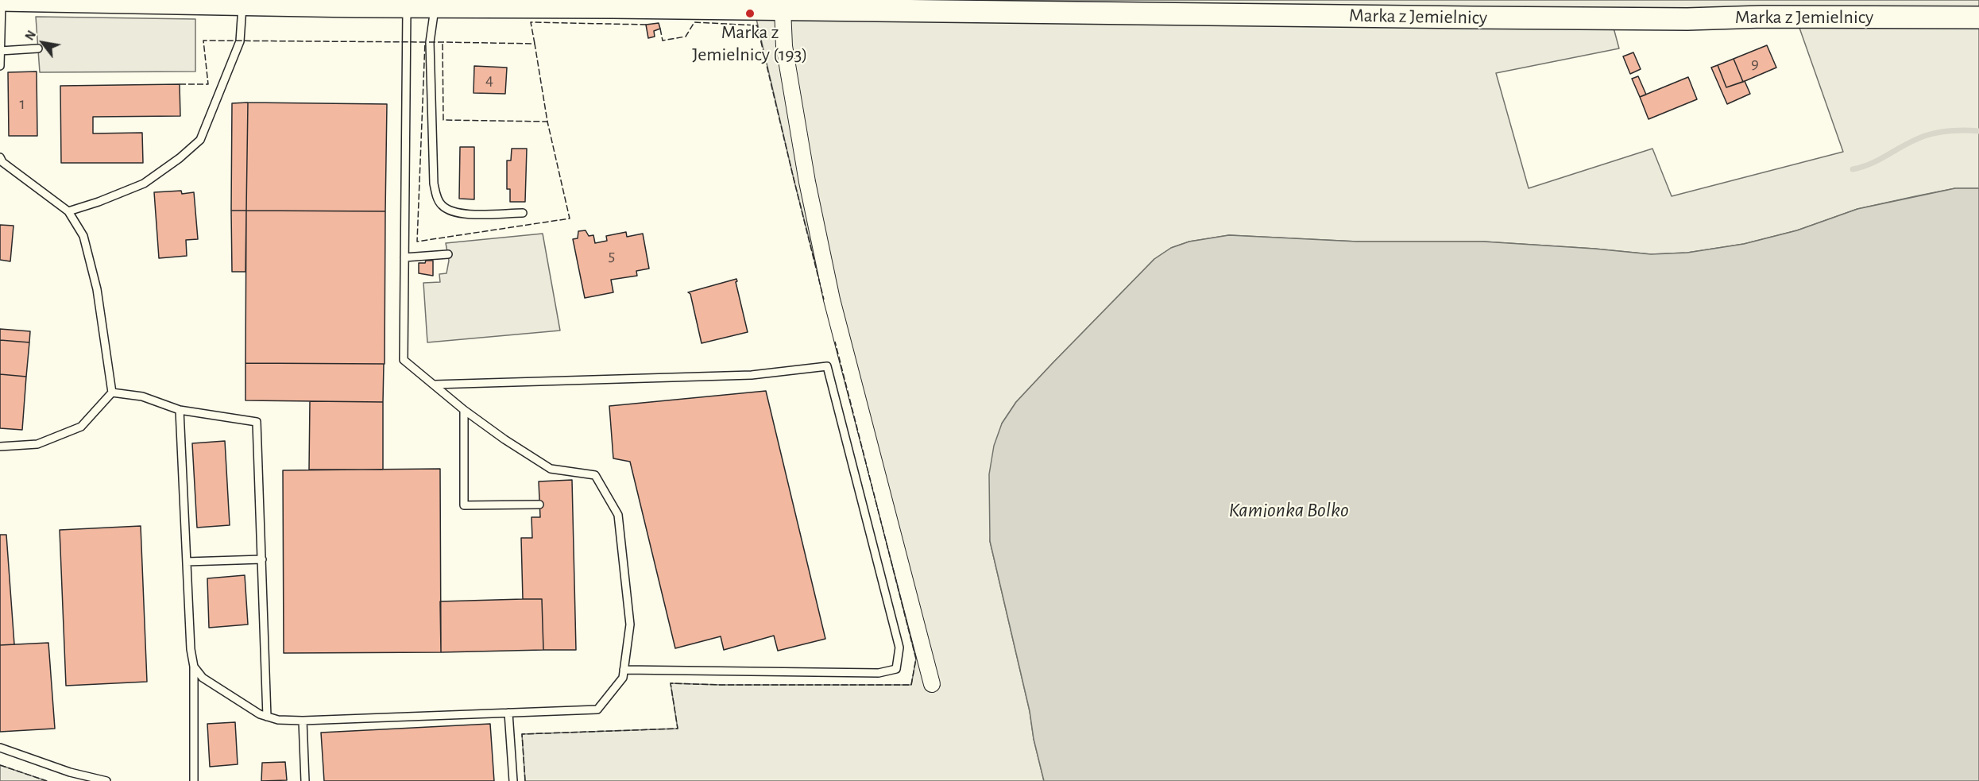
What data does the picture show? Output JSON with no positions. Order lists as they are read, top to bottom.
{
  "streets": {
    "main road": ["Marka z Jemielnicy"]
  },
  "water": ["Kamionka Bolko"],
  "places": ["Marka z Jemielnicy (193)"],
  "house_numbers": [
    "9",
    "4",
    "1",
    "5"
  ],
  "north": "top left"
}
